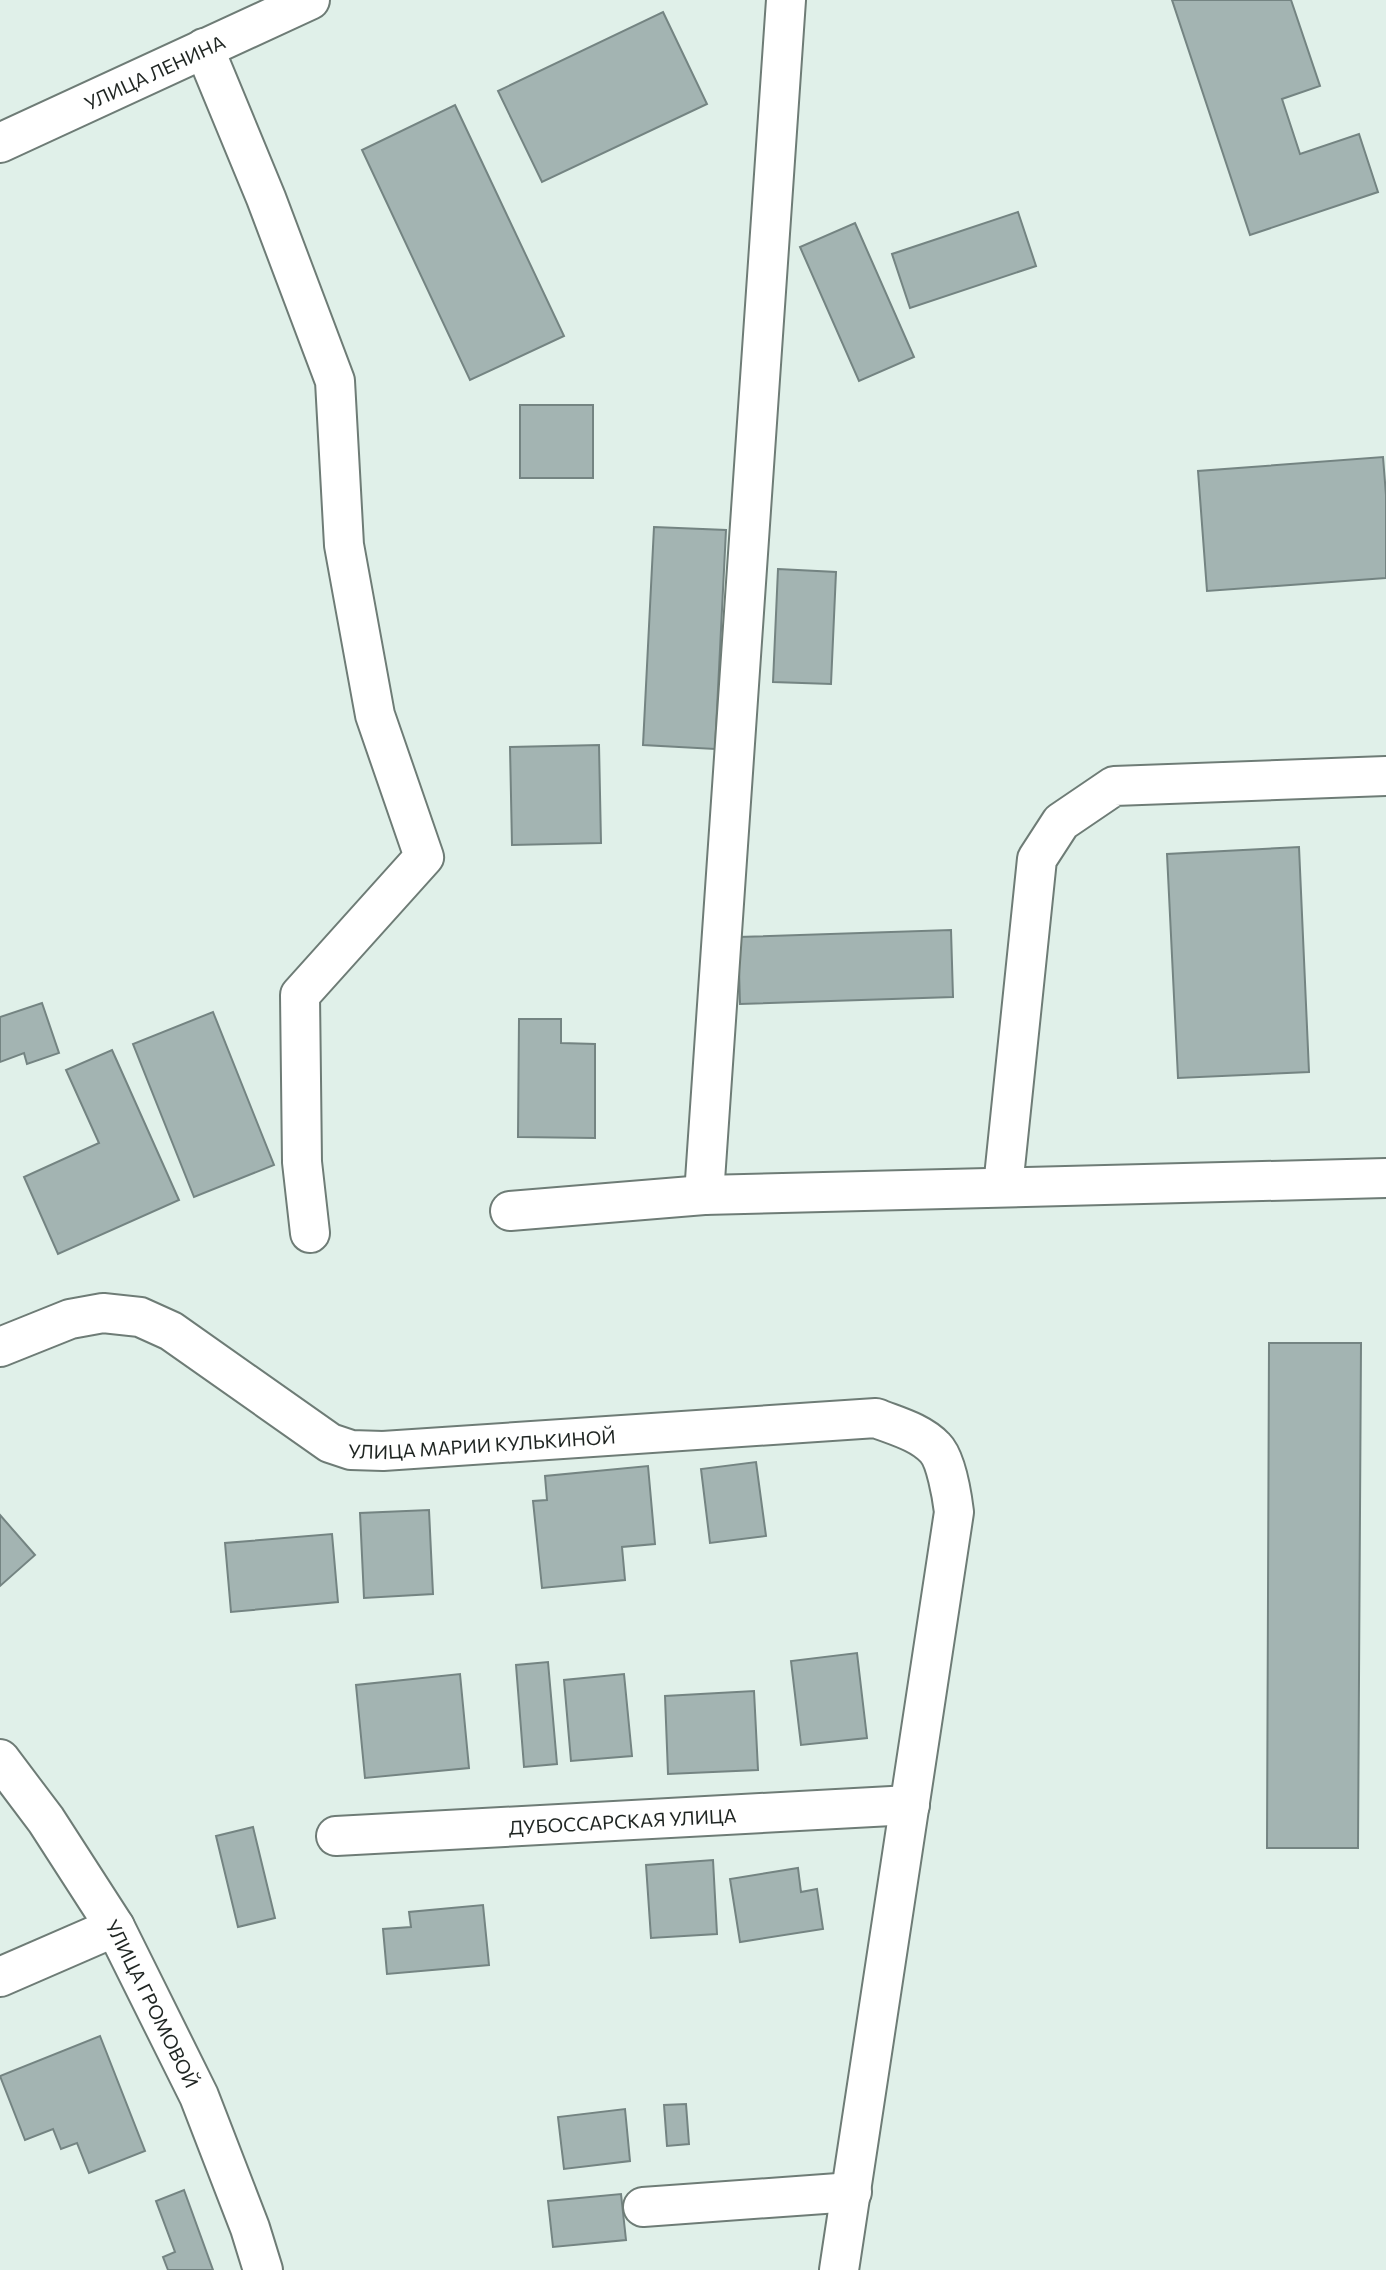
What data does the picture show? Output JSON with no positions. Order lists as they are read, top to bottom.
{
  "streets": {
    "street": [
      "УЛИЦА ЛЕНИНА",
      "УЛИЦА МАРИИ КУЛЬКИНОЙ",
      "ДУБОССАРСКАЯ УЛИЦА",
      "УЛИЦА ГРОМОВОЙ"
    ]
  },
  "crossings": [
    ["УЛИЦА МАРИИ КУЛЬКИНОЙ", "ДУБОССАРСКАЯ УЛИЦА"]
  ]
}
